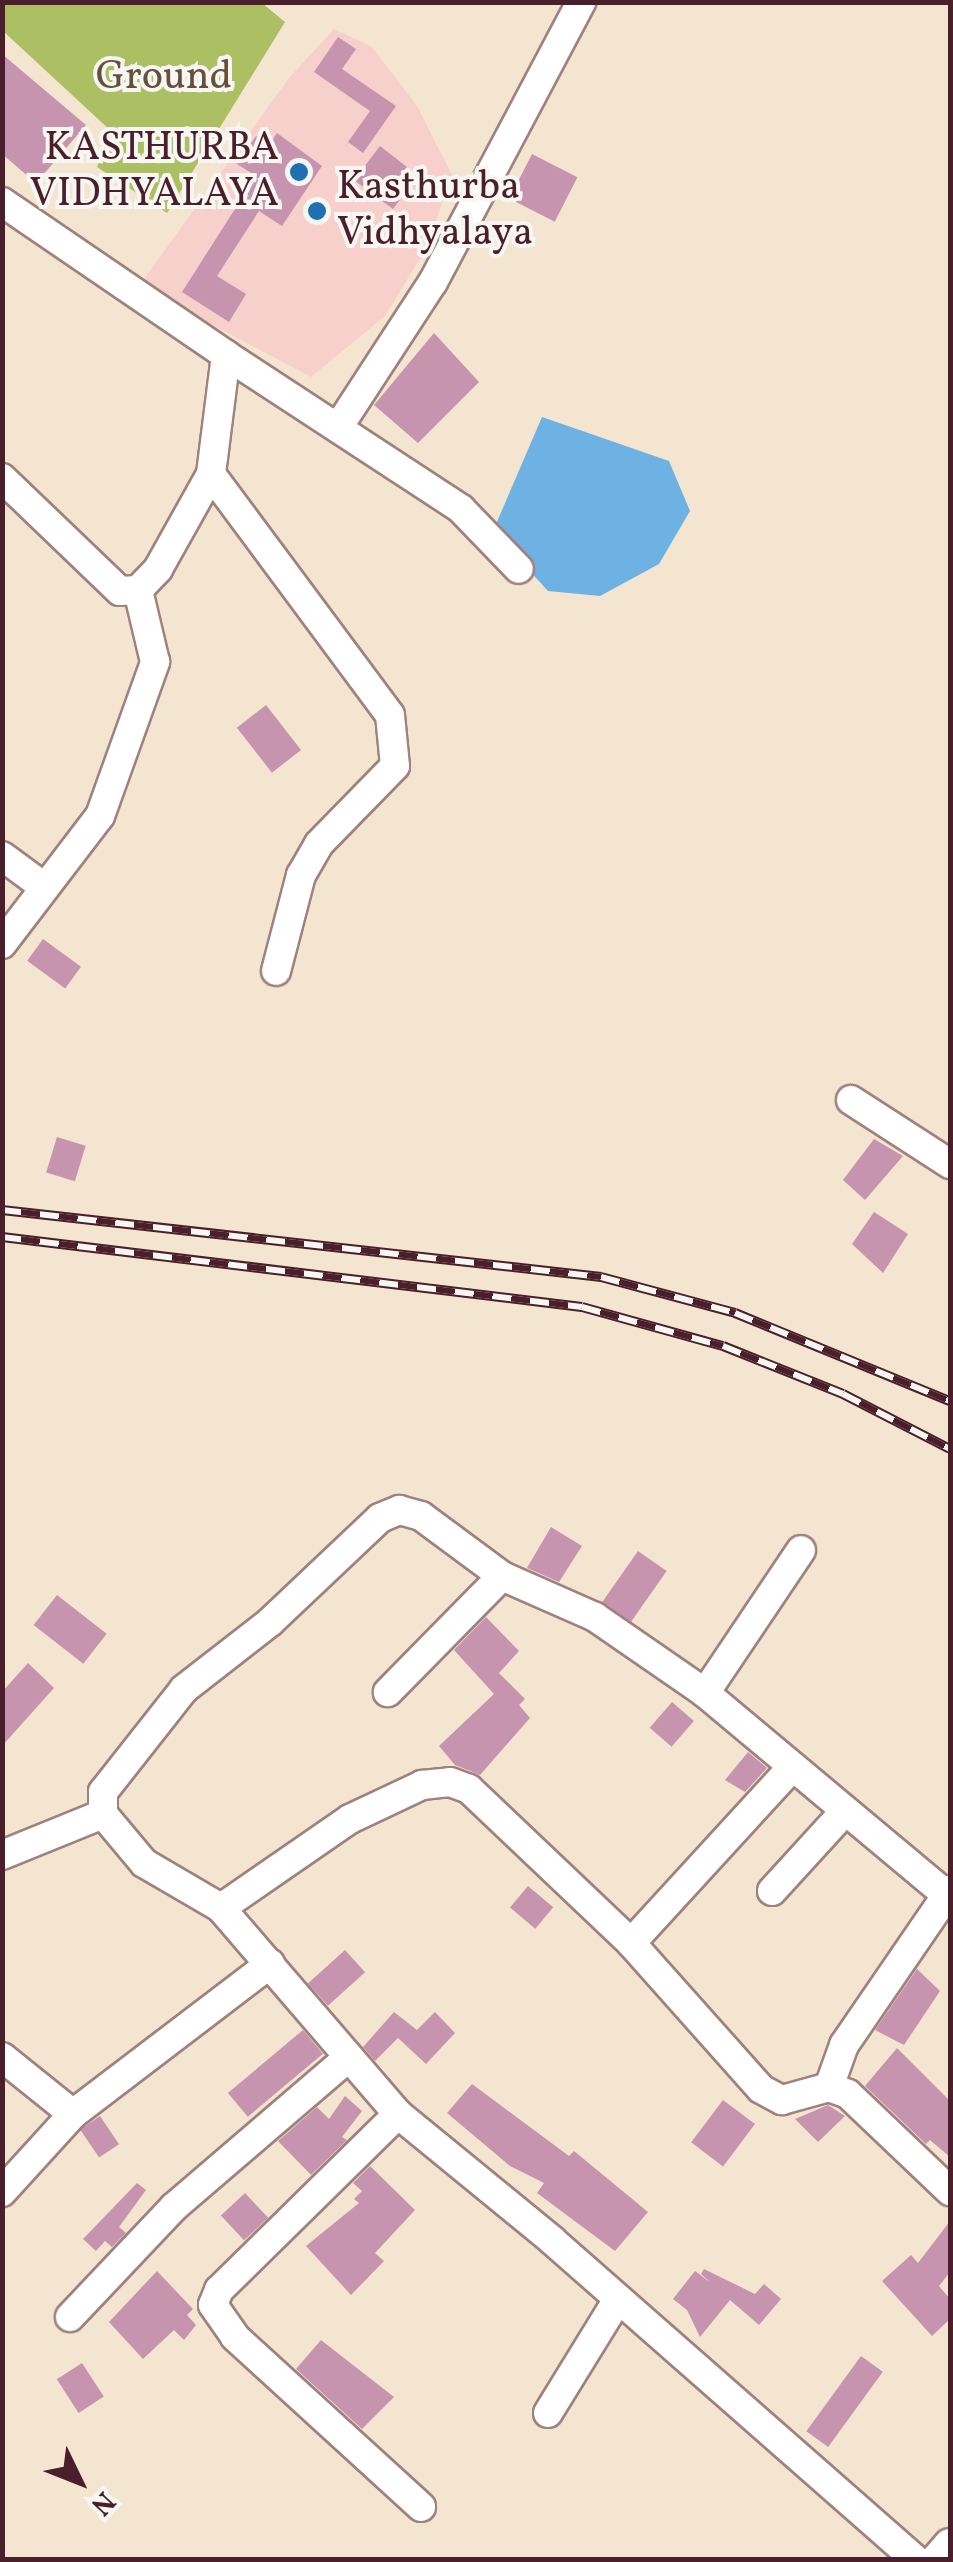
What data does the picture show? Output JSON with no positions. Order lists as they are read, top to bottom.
{
  "parks": ["Ground"],
  "places": ["KASTHURBA VIDHYALAYA", "Kasthurba Vidhyalaya"],
  "north": "bottom right"
}
